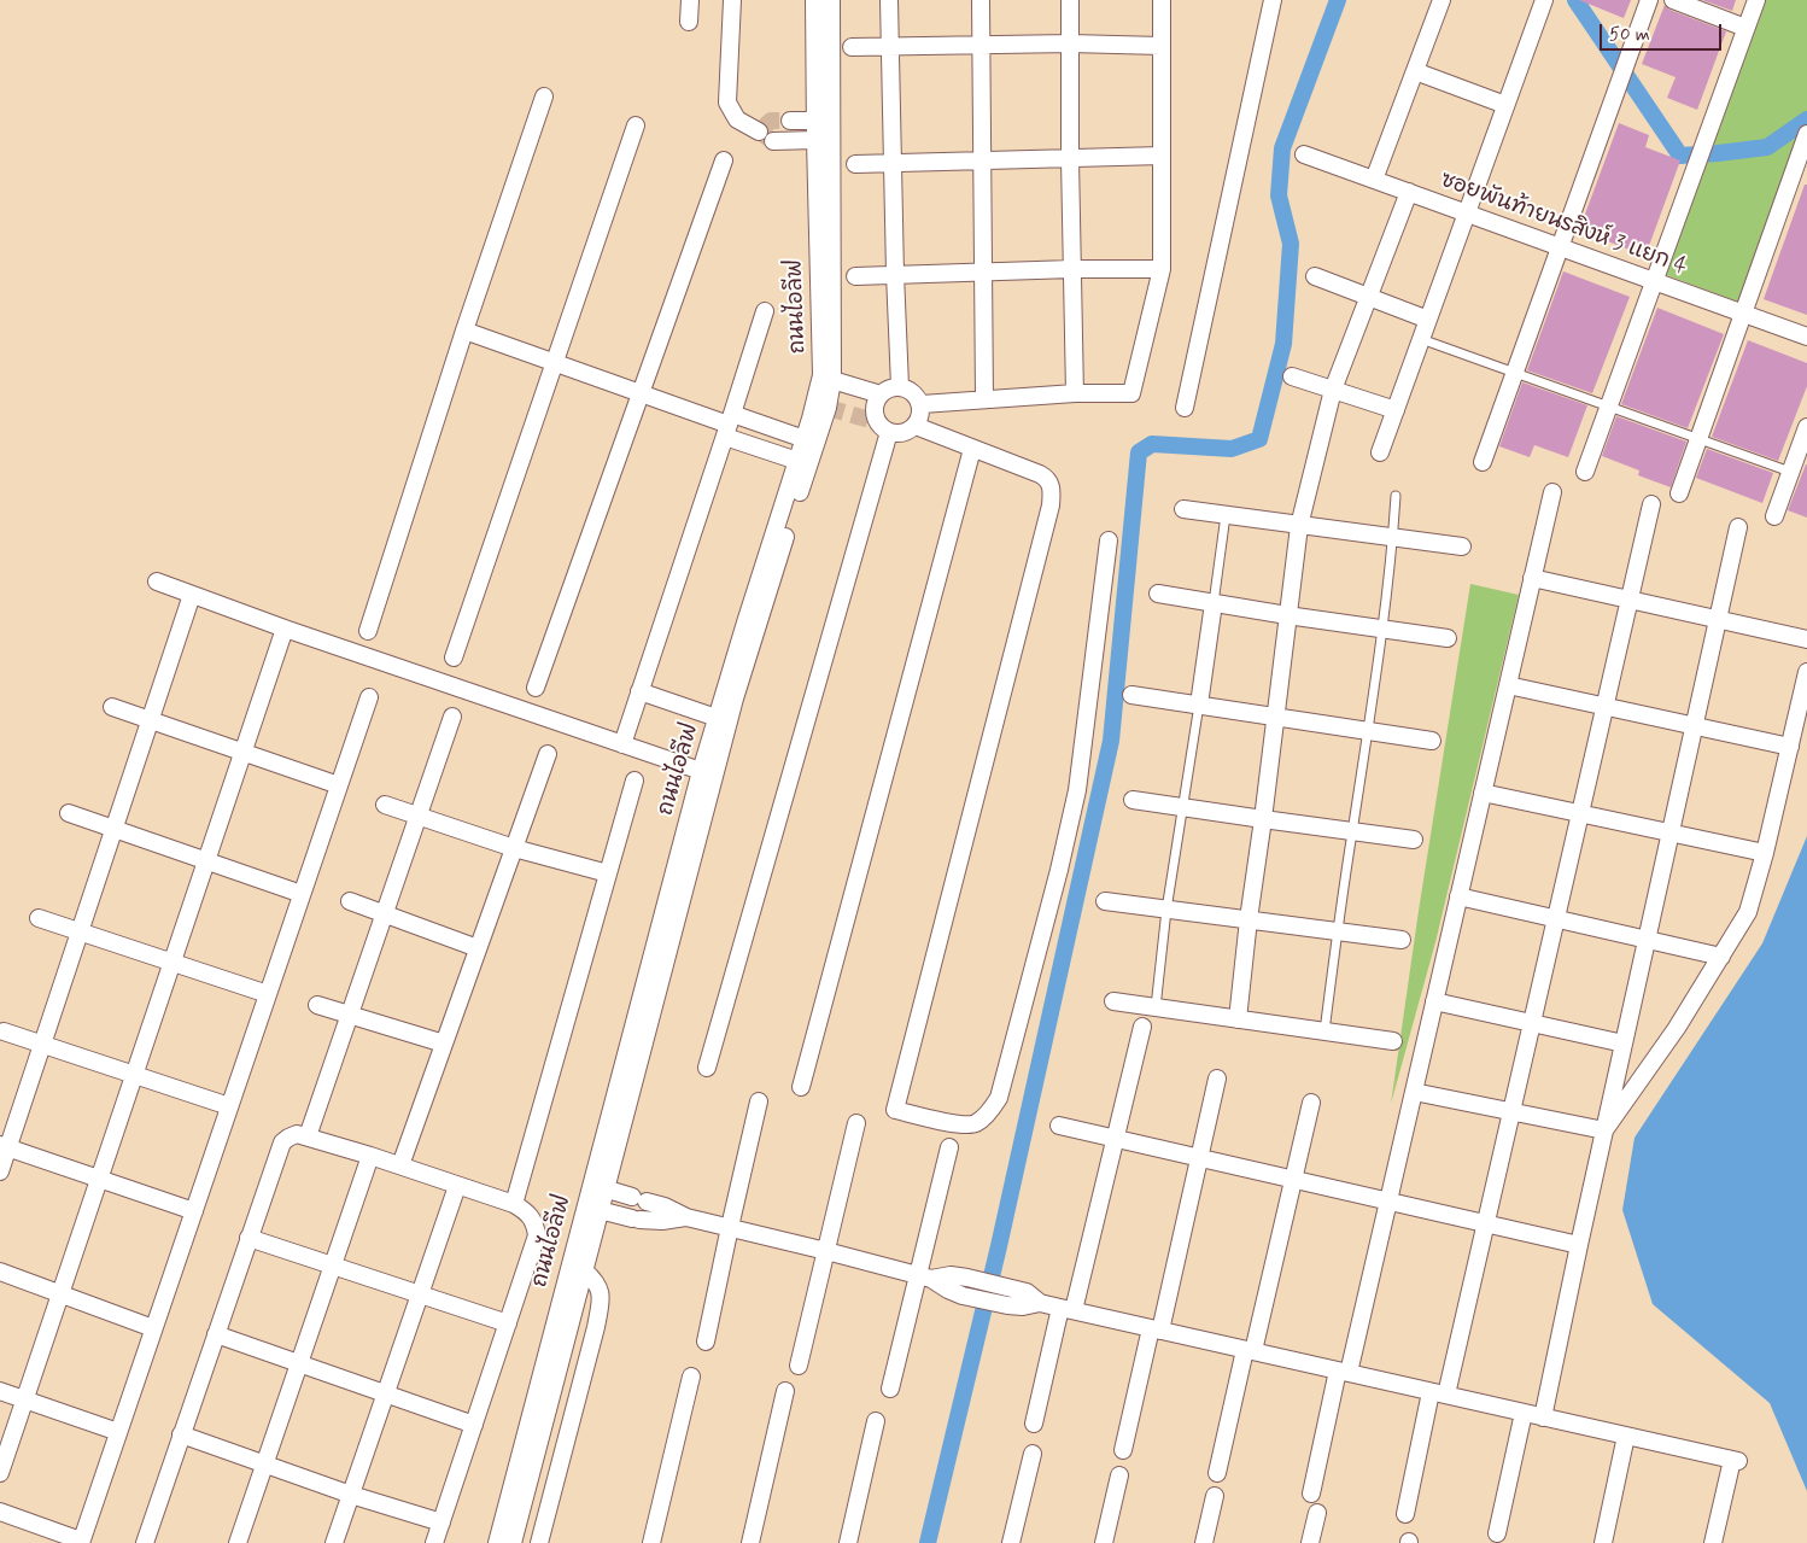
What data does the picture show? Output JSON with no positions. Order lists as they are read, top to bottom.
{
  "streets": {
    "street": ["ซอยพันท้ายนรสิงห์ 3 แยก 4", "ถนนไอลีฟ"]
  },
  "scale_bar": "50 m"
}
